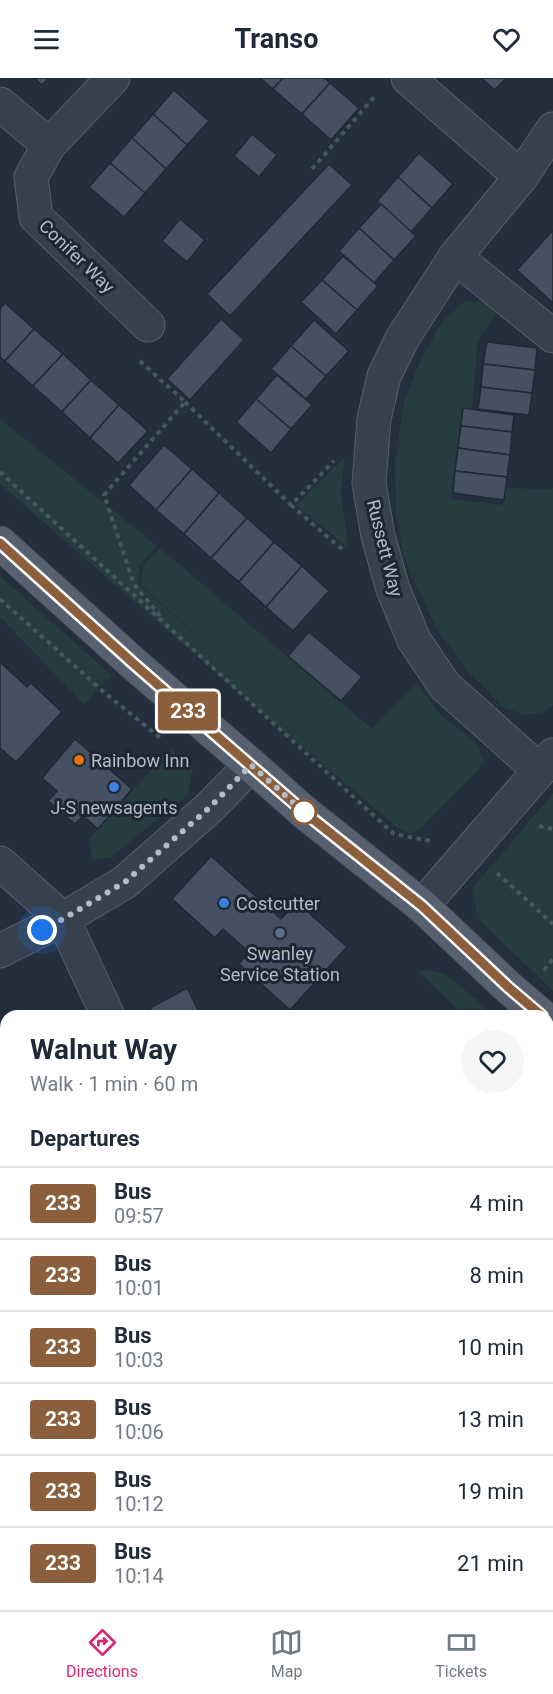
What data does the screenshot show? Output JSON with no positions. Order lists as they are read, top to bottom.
{
  "streets": {
    "street": ["Conifer Way", "Russett Way"]
  },
  "places": [
    "Rainbow Inn",
    "J-S newsagents",
    "Costcutter",
    "Swanley Service Station"
  ],
  "lines": ["bus line 233"],
  "page": {
    "header": "Transo",
    "on_map": "233",
    "heading": [
      ["Walnut Way", "Walk · 1 min · 60 m"],
      "Departures"
    ],
    "list": [
      {
        "mark": "233",
        "name": "Bus",
        "note": "09:57",
        "value": "4 min"
      },
      {
        "mark": "233",
        "name": "Bus",
        "note": "10:01",
        "value": "8 min"
      },
      {
        "mark": "233",
        "name": "Bus",
        "note": "10:03",
        "value": "10 min"
      },
      {
        "mark": "233",
        "name": "Bus",
        "note": "10:06",
        "value": "13 min"
      },
      {
        "mark": "233",
        "name": "Bus",
        "note": "10:12",
        "value": "19 min"
      },
      {
        "mark": "233",
        "name": "Bus",
        "note": "10:14",
        "value": "21 min"
      }
    ],
    "tabs": ["Directions", "Map", "Tickets"]
  }
}
